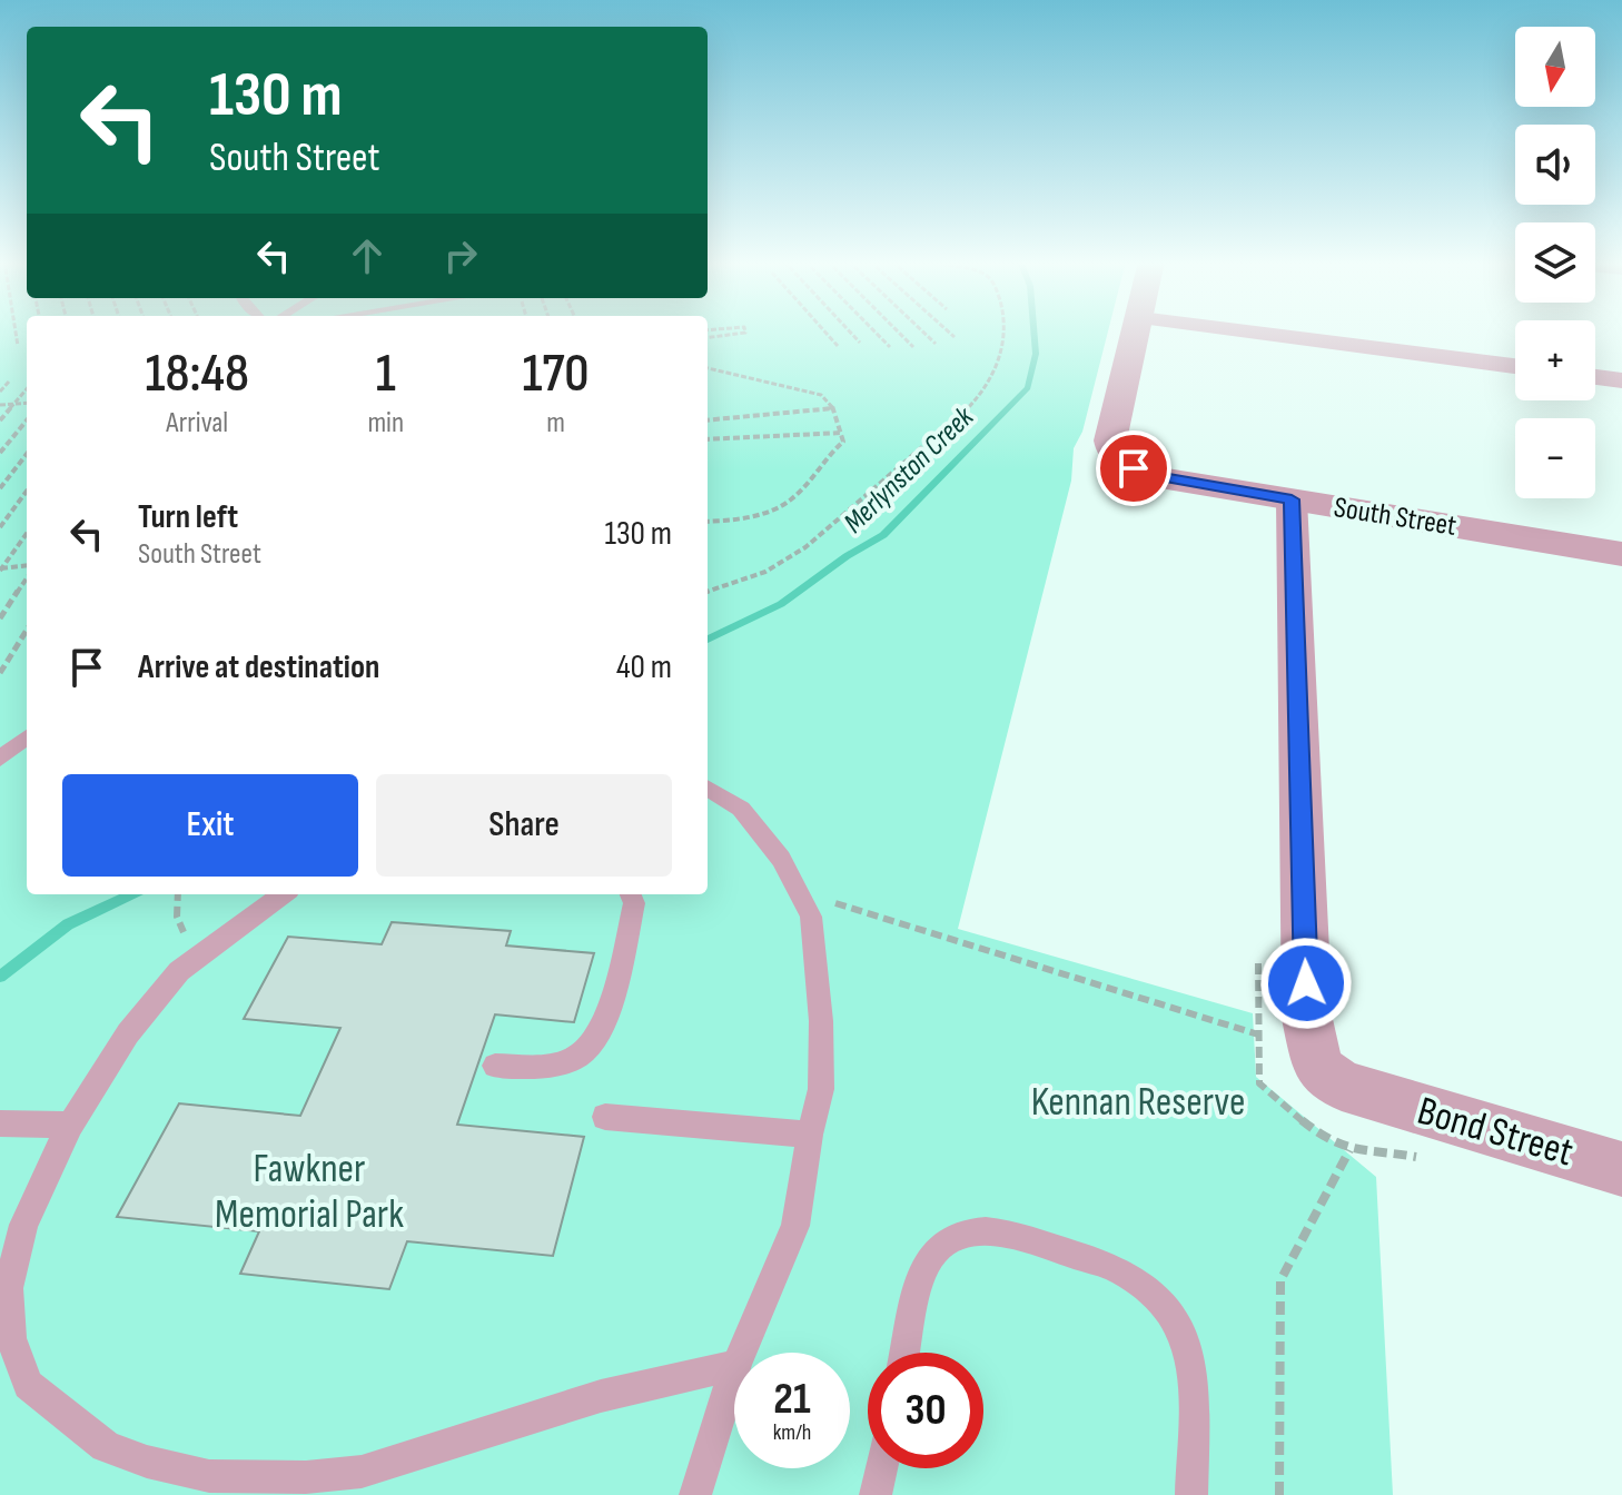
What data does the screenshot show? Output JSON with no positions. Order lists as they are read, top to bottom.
{
  "streets": {
    "street": ["South Street", "Bond Street"]
  },
  "water": ["Merlynston Creek"],
  "parks": ["Kennan Reserve", "Fawkner Memorial Park"],
  "north": "bottom",
  "page": {
    "map_buttons": ["+", "−"],
    "turn": ["130 m", "South Street"],
    "eta": [
      "18:48",
      "Arrival",
      "1",
      "min",
      "170",
      "m"
    ],
    "list": [
      {
        "name": "Turn left",
        "note": "South Street",
        "value": "130 m"
      },
      {
        "name": "Arrive at destination",
        "value": "40 m"
      }
    ],
    "buttons": ["Exit", "Share"],
    "speed": "21 km/h",
    "limit": "30"
  }
}
